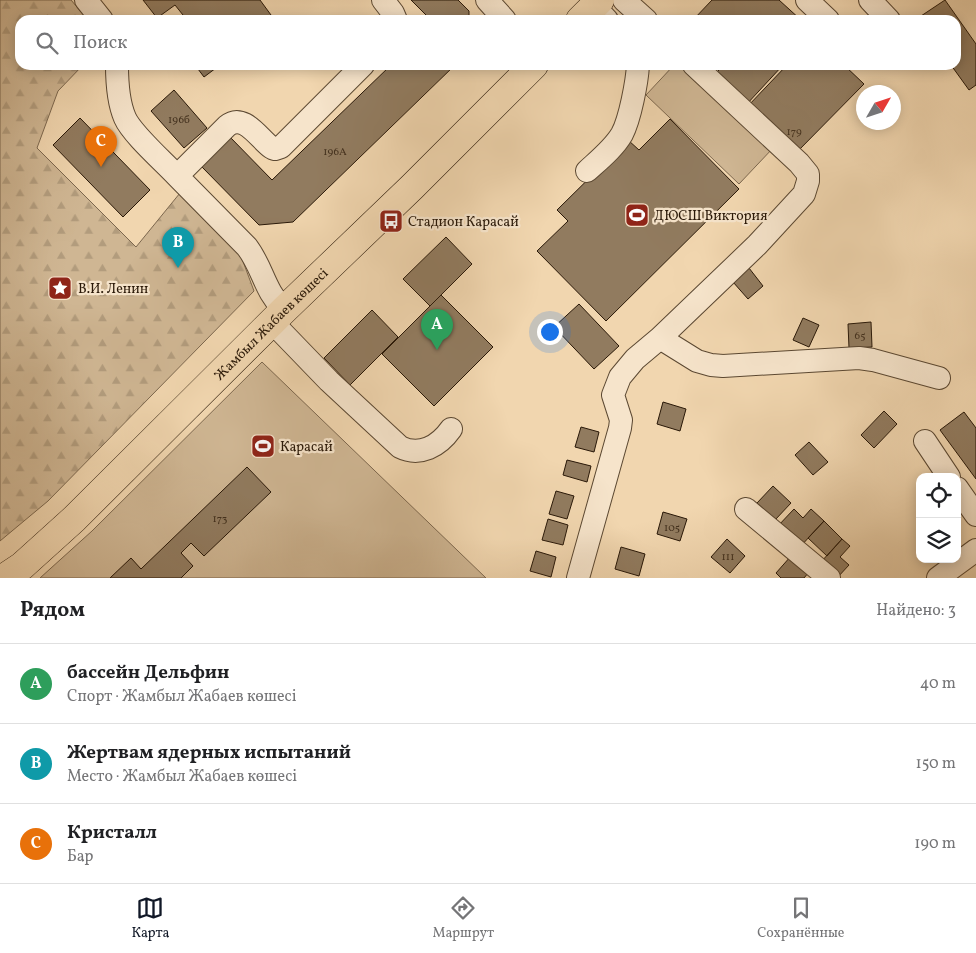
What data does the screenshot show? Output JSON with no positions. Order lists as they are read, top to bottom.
{
  "streets": {
    "main road": ["Жамбыл Жабаев көшесі"]
  },
  "places": {
    "sports": ["ДЮСШ Виктория", "Карасай"],
    "bus stop": ["Стадион Карасай"],
    "place": ["В.И. Ленин"]
  },
  "house_numbers": [
    "196б",
    "179",
    "196А",
    "65",
    "173",
    "105",
    "111"
  ],
  "north": "top right",
  "page": {
    "search": "Поиск",
    "pins": ["C", "B", "A"],
    "heading": ["Рядом", "Найдено: 3"],
    "list": [
      {
        "mark": "A",
        "name": "бассейн Дельфин",
        "note": "Спорт · Жамбыл Жабаев көшесі",
        "value": "40 m"
      },
      {
        "mark": "B",
        "name": "Жертвам ядерных испытаний",
        "note": "Место · Жамбыл Жабаев көшесі",
        "value": "150 m"
      },
      {
        "mark": "C",
        "name": "Кристалл",
        "note": "Бар",
        "value": "190 m"
      }
    ],
    "nav": ["Карта", "Маршрут", "Сохранённые"]
  }
}
